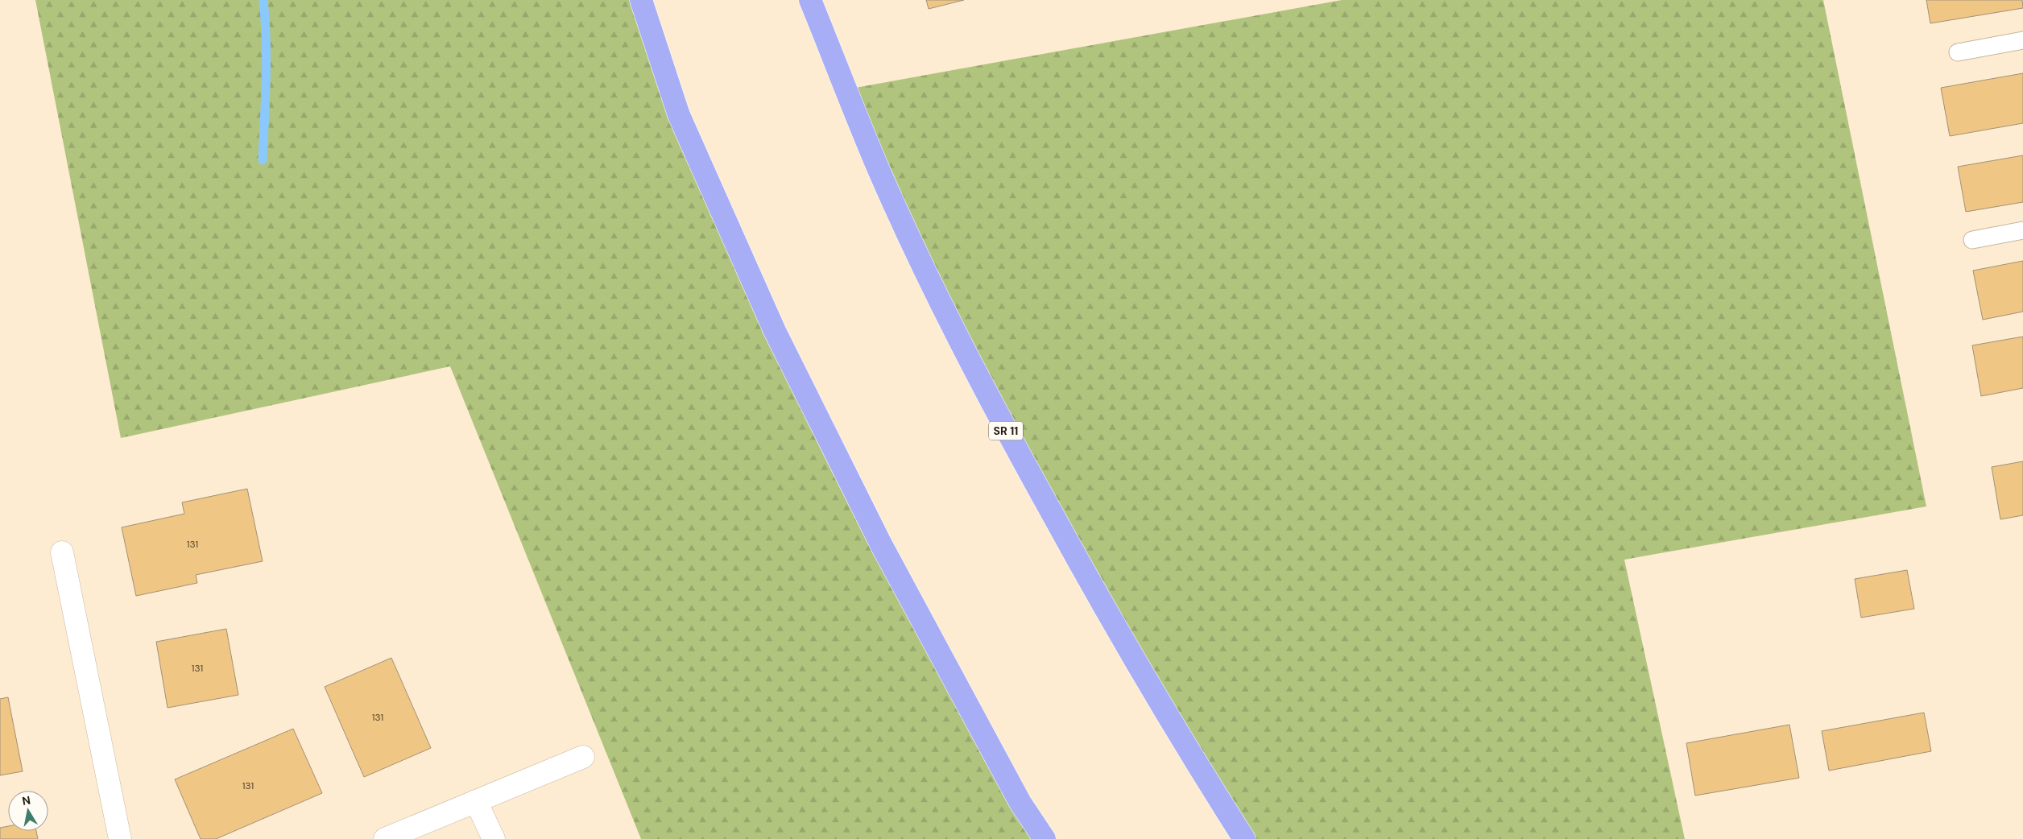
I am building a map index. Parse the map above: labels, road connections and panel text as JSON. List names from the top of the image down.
{
  "streets": {
    "highway": ["SR 11"]
  },
  "house_numbers": [
    "131",
    "131",
    "131",
    "131"
  ],
  "north": "top"
}
